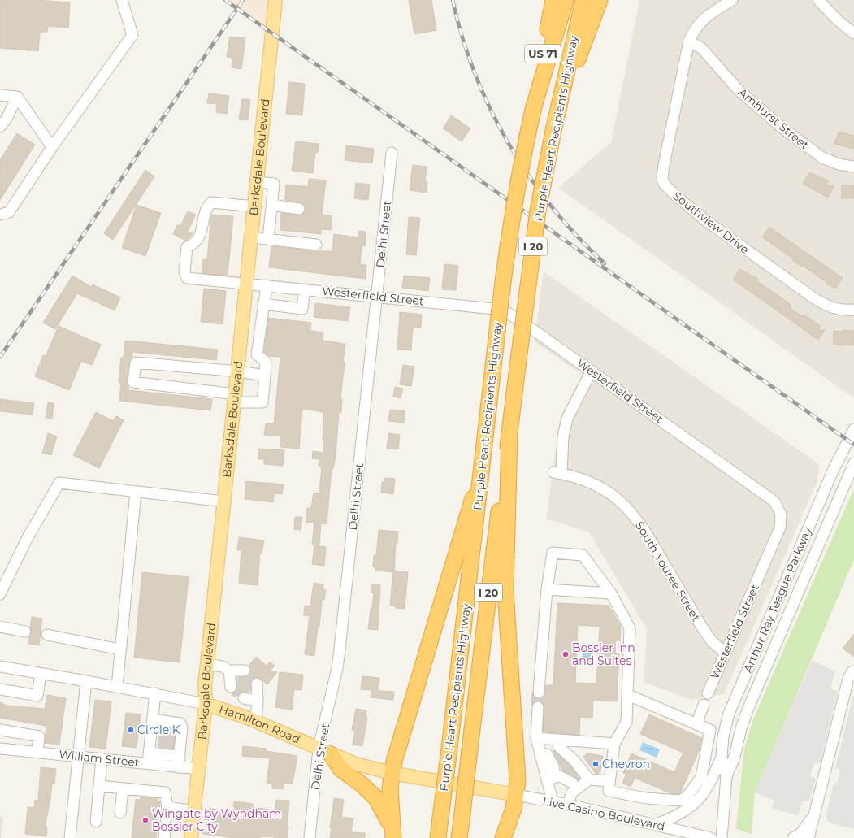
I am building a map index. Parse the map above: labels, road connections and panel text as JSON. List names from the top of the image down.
{
  "streets": {
    "highway": ["US 71", "Purple Heart Recipients Highway", "I 20"],
    "main road": ["Barksdale Boulevard", "Hamilton Road"],
    "street": [
      "Amhurst Street",
      "Southview Drive",
      "Delhi Street",
      "Westerfield Street",
      "South Youree Street",
      "Arthur Ray Teague Parkway",
      "William Street",
      "Live Casino Boulevard"
    ]
  },
  "crossings": [
    ["US 71", "Purple Heart Recipients Highway"],
    ["Amhurst Street", "Southview Drive"],
    ["Barksdale Boulevard", "Westerfield Street"],
    ["Barksdale Boulevard", "Hamilton Road"],
    ["Barksdale Boulevard", "William Street"],
    ["Delhi Street", "Westerfield Street"],
    ["Delhi Street", "Hamilton Road"],
    ["Westerfield Street", "South Youree Street"],
    ["Hamilton Road", "Live Casino Boulevard"]
  ],
  "places": [
    "Bossier Inn and Suites",
    "Circle K",
    "Chevron",
    "Wingate by Wyndham Bossier City"
  ]
}
